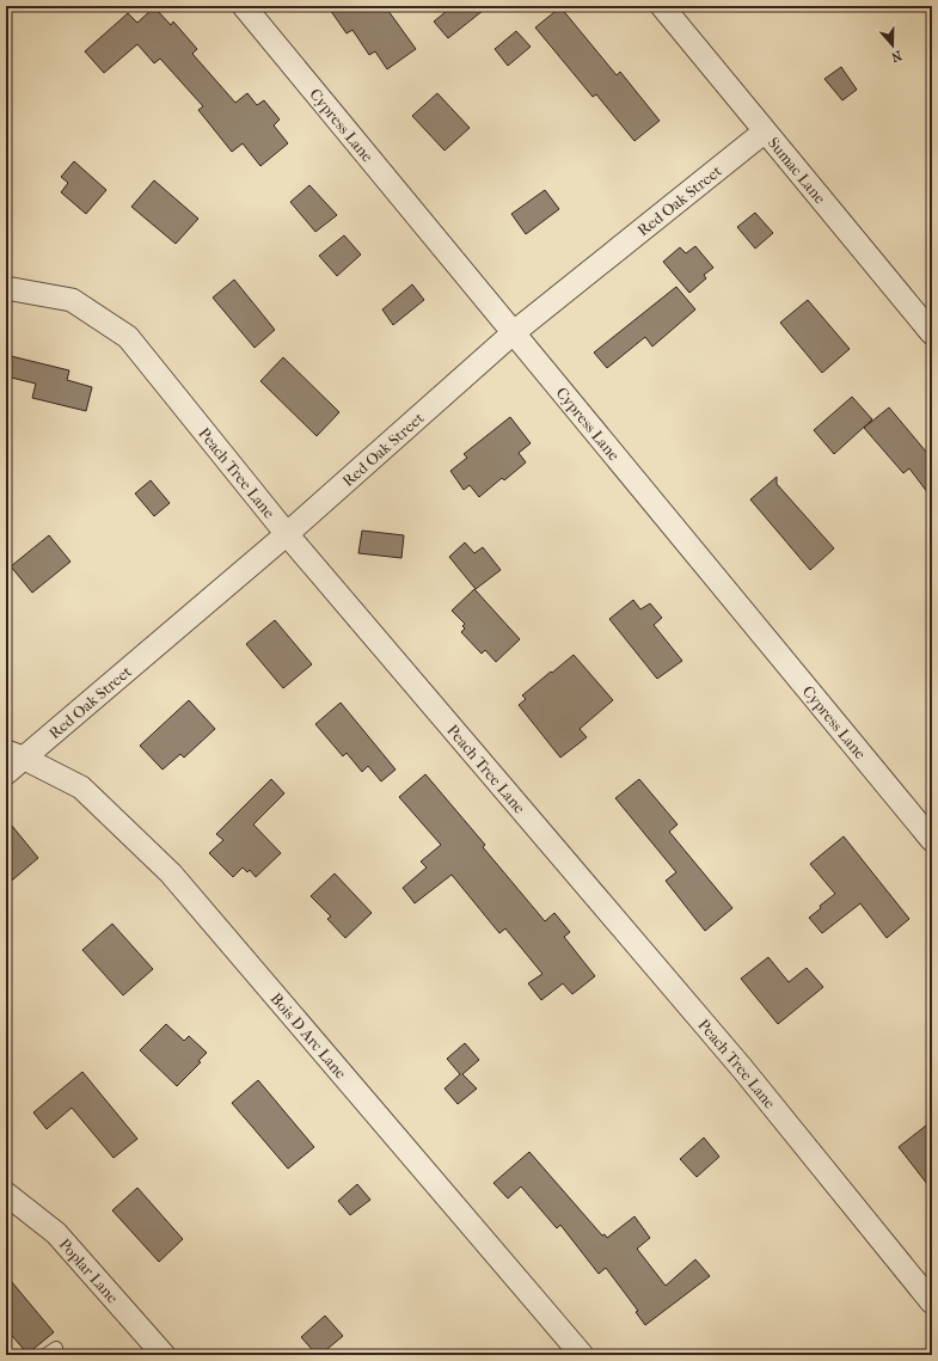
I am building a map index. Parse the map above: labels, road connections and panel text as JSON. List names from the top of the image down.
{
  "streets": {
    "street": [
      "Cypress Lane",
      "Sumac Lane",
      "Red Oak Street",
      "Peach Tree Lane",
      "Bois D Arc Lane",
      "Poplar Lane"
    ]
  },
  "crossings": [
    ["Cypress Lane", "Red Oak Street"],
    ["Sumac Lane", "Red Oak Street"],
    ["Red Oak Street", "Peach Tree Lane"],
    ["Red Oak Street", "Bois D Arc Lane"]
  ],
  "north": "bottom"
}
